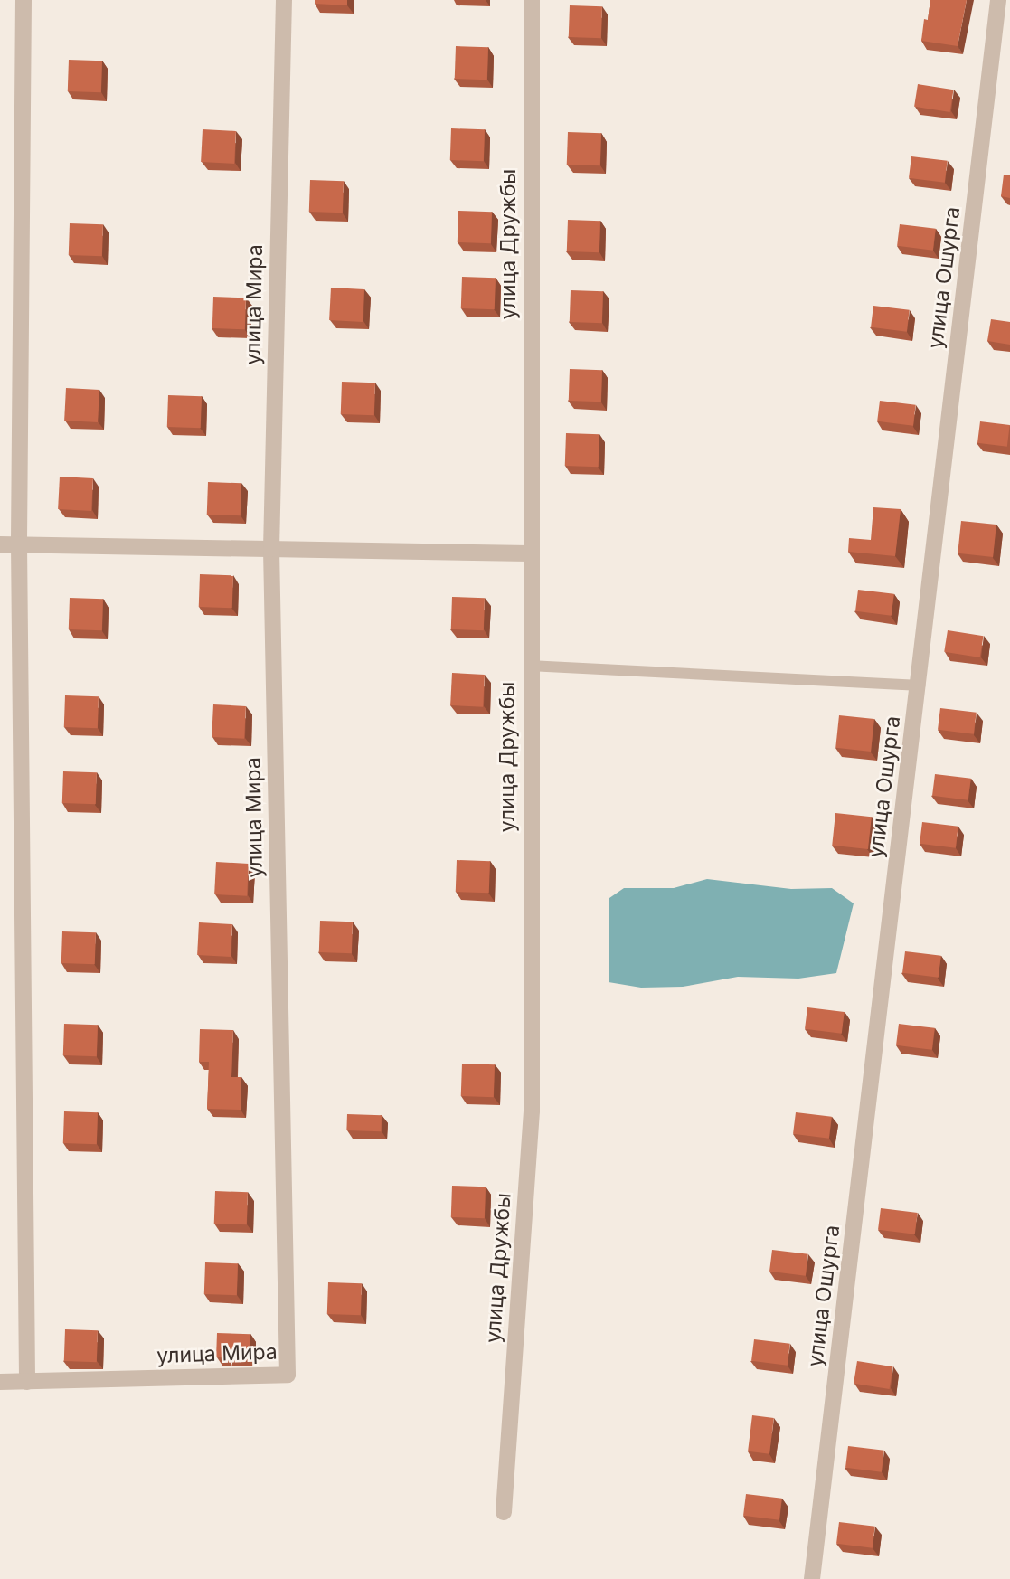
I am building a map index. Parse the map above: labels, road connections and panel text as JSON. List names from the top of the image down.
{
  "streets": {
    "street": ["улица Дружбы", "улица Ошурга", "улица Мира"]
  }
}
